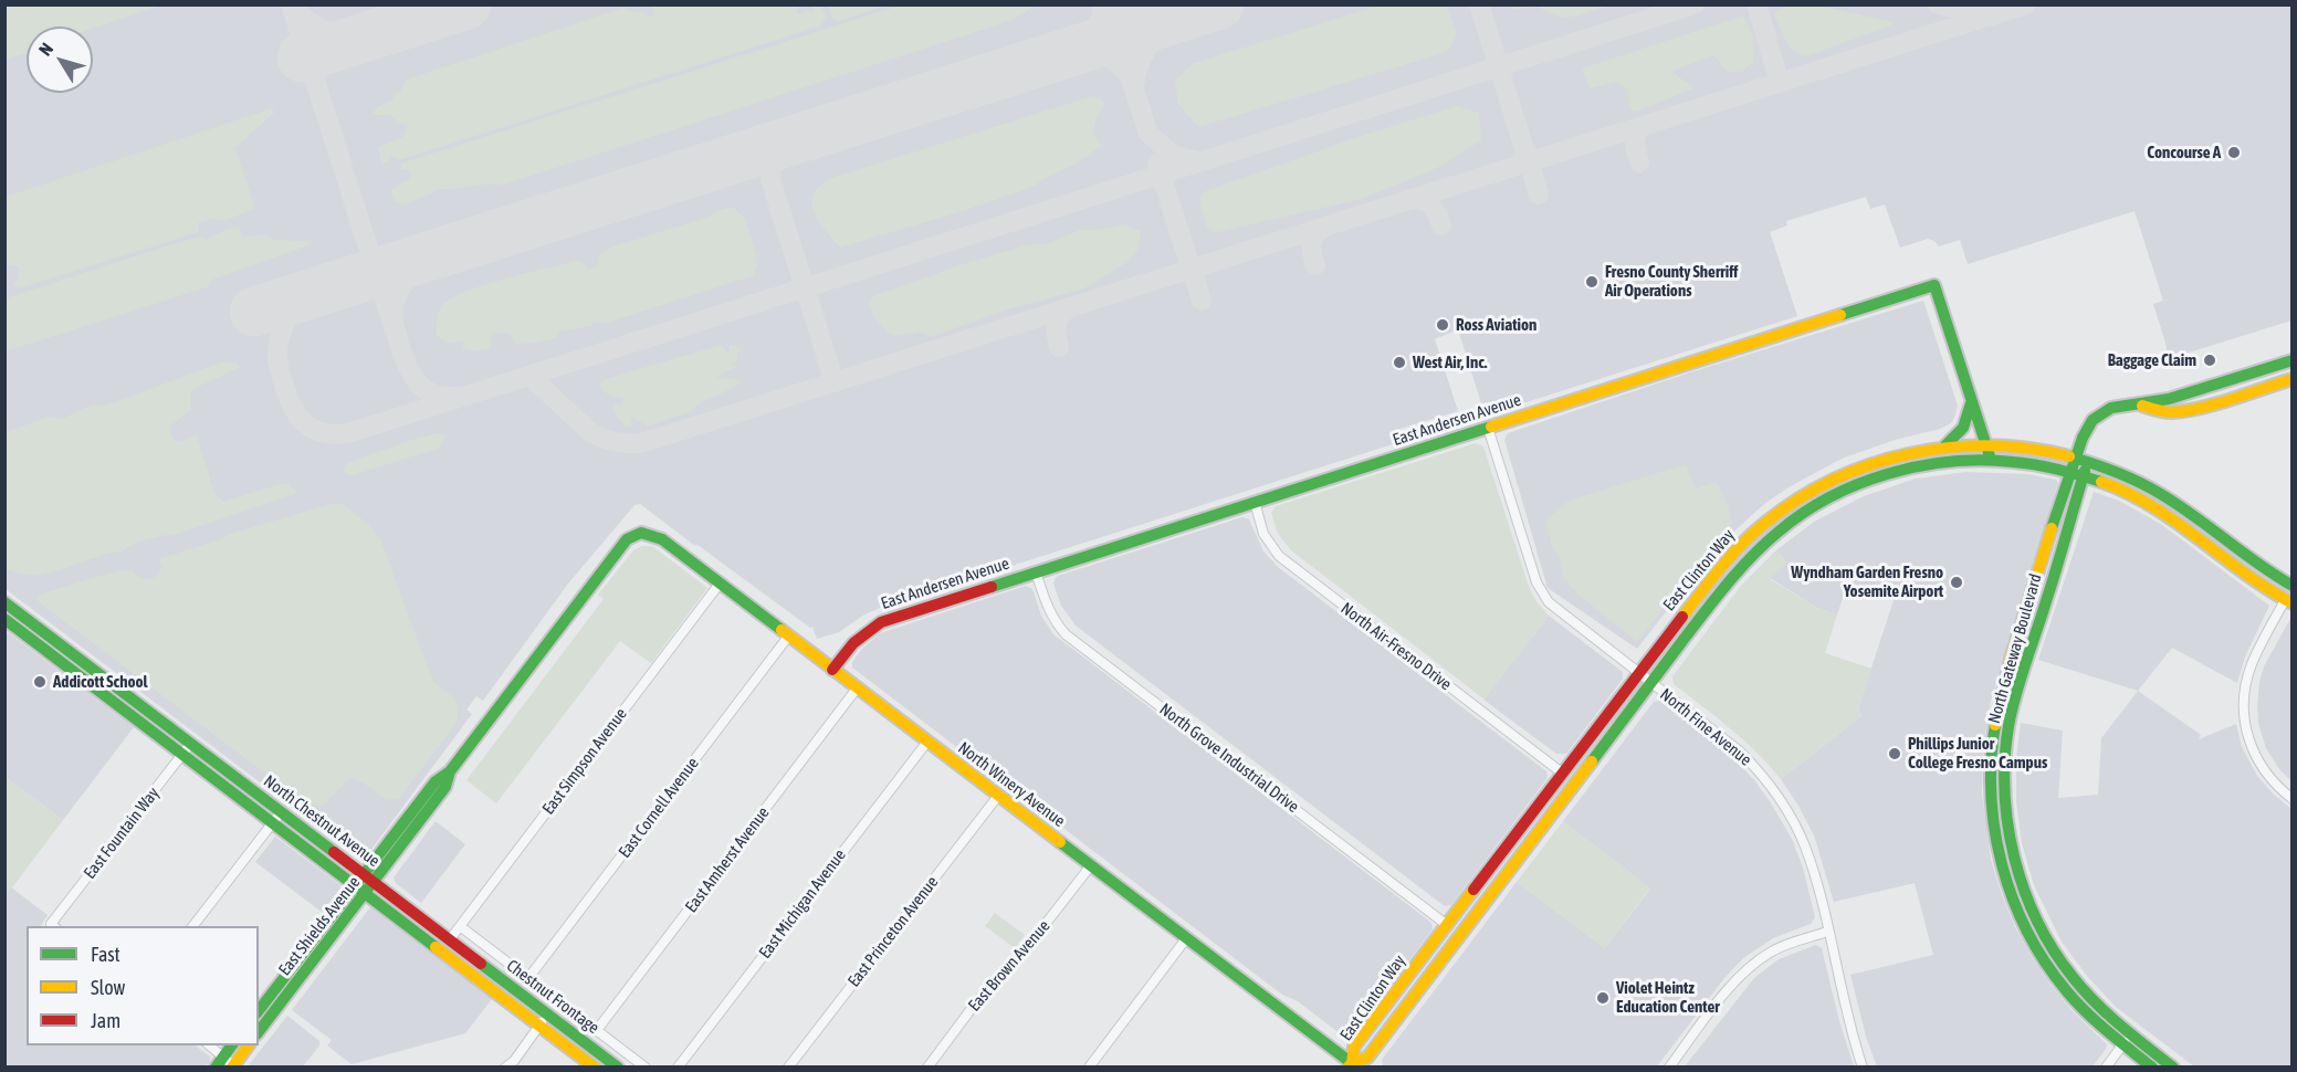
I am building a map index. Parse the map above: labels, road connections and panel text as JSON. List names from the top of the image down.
{
  "streets": {
    "main road": [
      "East Andersen Avenue",
      "East Clinton Way",
      "North Gateway Boulevard",
      "North Winery Avenue",
      "North Chestnut Avenue",
      "East Shields Avenue"
    ],
    "street": [
      "North Air-Fresno Drive",
      "North Fine Avenue",
      "North Grove Industrial Drive",
      "East Simpson Avenue",
      "East Cornell Avenue",
      "East Fountain Way",
      "East Amherst Avenue",
      "East Michigan Avenue",
      "East Princeton Avenue",
      "East Brown Avenue",
      "Chestnut Frontage"
    ]
  },
  "crossings": [
    ["East Andersen Avenue", "East Clinton Way"],
    ["East Andersen Avenue", "North Air-Fresno Drive"],
    ["East Andersen Avenue", "North Fine Avenue"],
    ["East Andersen Avenue", "North Grove Industrial Drive"],
    ["East Andersen Avenue", "North Winery Avenue"],
    ["East Clinton Way", "North Air-Fresno Drive"],
    ["East Clinton Way", "North Gateway Boulevard"],
    ["East Clinton Way", "North Fine Avenue"],
    ["East Clinton Way", "North Grove Industrial Drive"],
    ["East Clinton Way", "North Winery Avenue"],
    ["East Simpson Avenue", "North Winery Avenue"],
    ["East Simpson Avenue", "North Chestnut Avenue"],
    ["East Simpson Avenue", "Chestnut Frontage"],
    ["North Winery Avenue", "East Cornell Avenue"],
    ["North Winery Avenue", "East Amherst Avenue"],
    ["North Winery Avenue", "East Michigan Avenue"],
    ["North Winery Avenue", "East Shields Avenue"],
    ["North Winery Avenue", "East Princeton Avenue"],
    ["North Winery Avenue", "East Brown Avenue"],
    ["East Cornell Avenue", "Chestnut Frontage"],
    ["North Chestnut Avenue", "East Fountain Way"],
    ["North Chestnut Avenue", "East Shields Avenue"],
    ["East Amherst Avenue", "Chestnut Frontage"]
  ],
  "places": [
    "Concourse A",
    "Fresno County Sherriff Air Operations",
    "Ross Aviation",
    "Baggage Claim",
    "West Air, Inc.",
    "Wyndham Garden Fresno Yosemite Airport",
    "Addicott School",
    "Phillips Junior College Fresno Campus",
    "Violet Heintz Education Center"
  ],
  "legend": ["Fast", "Slow", "Jam"],
  "north": "top left"
}
